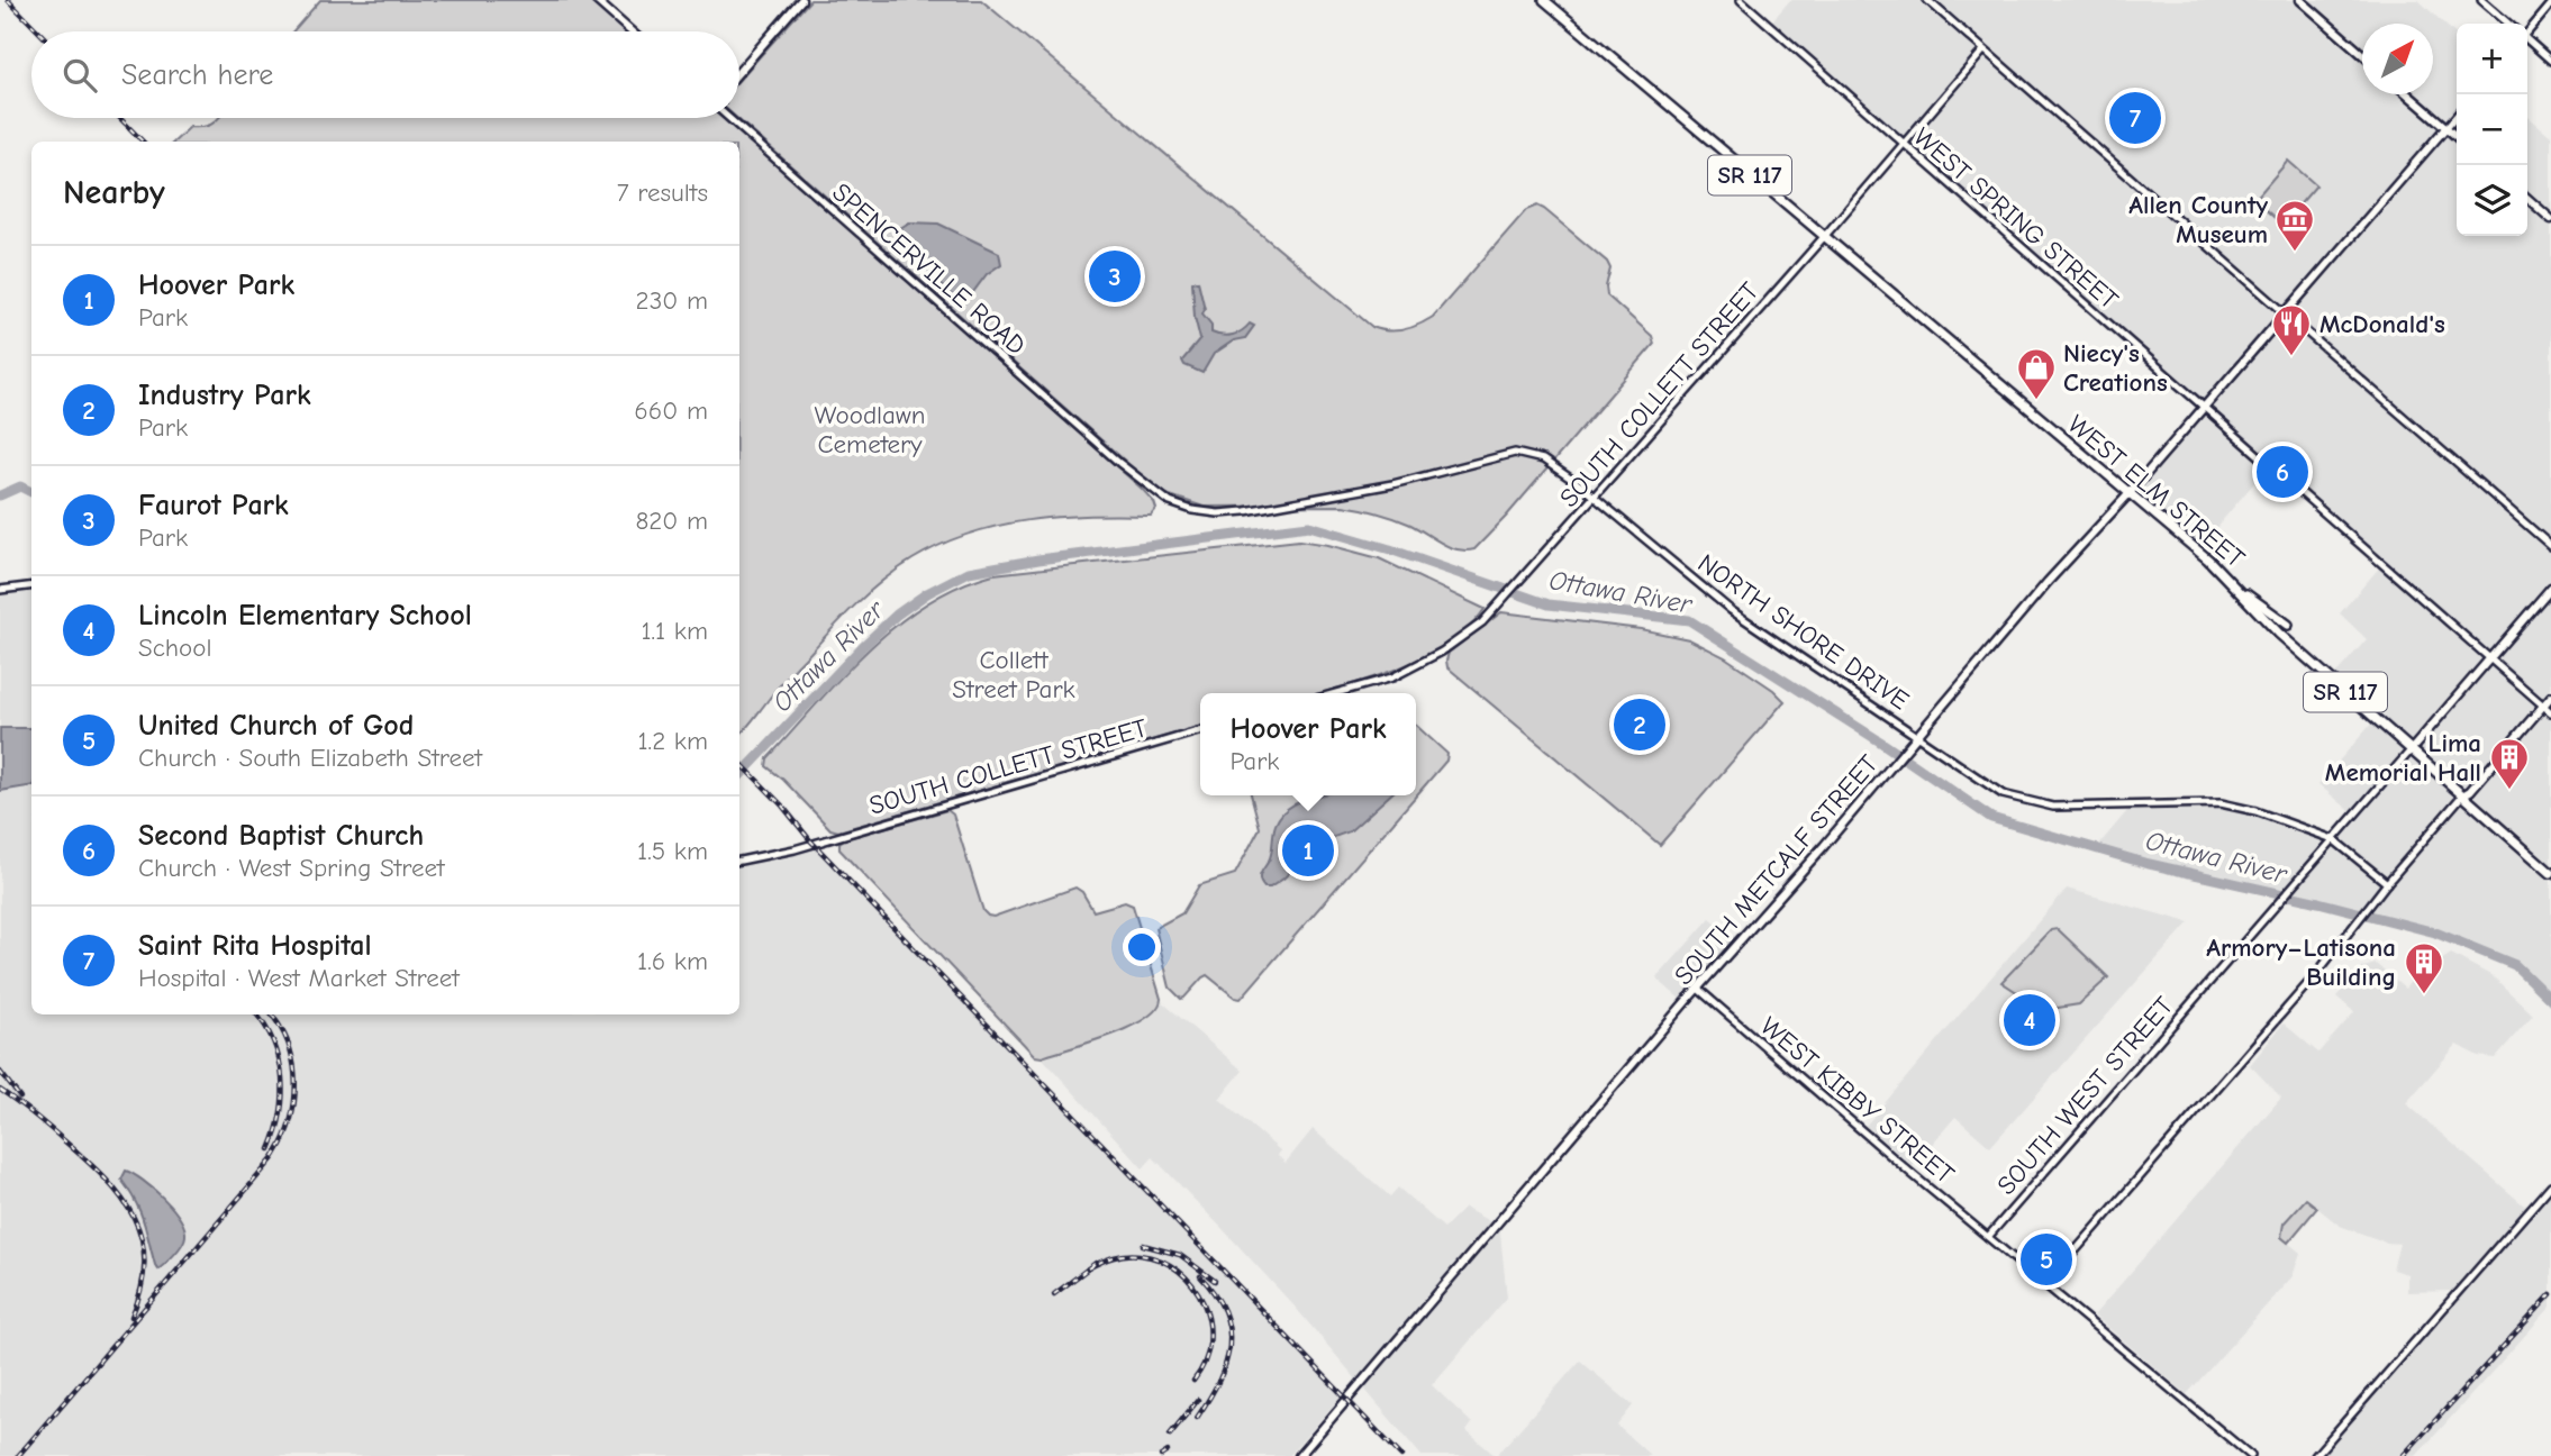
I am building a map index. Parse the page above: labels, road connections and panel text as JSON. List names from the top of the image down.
{
  "streets": {
    "main road": [
      "SR 117",
      "WEST ELM STREET",
      "SOUTH METCALF STREET",
      "SOUTH WEST STREET"
    ],
    "street": [
      "WEST SPRING STREET",
      "SPENCERVILLE ROAD",
      "SOUTH COLLETT STREET",
      "NORTH SHORE DRIVE",
      "WEST KIBBY STREET"
    ]
  },
  "crossings": [
    ["WEST SPRING STREET", "SOUTH COLLETT STREET"],
    ["WEST SPRING STREET", "SOUTH METCALF STREET"],
    ["WEST SPRING STREET", "SOUTH WEST STREET"],
    ["SPENCERVILLE ROAD", "NORTH SHORE DRIVE"],
    ["SOUTH COLLETT STREET", "WEST ELM STREET"],
    ["SOUTH COLLETT STREET", "NORTH SHORE DRIVE"],
    ["WEST ELM STREET", "SOUTH METCALF STREET"],
    ["WEST ELM STREET", "SOUTH WEST STREET"],
    ["NORTH SHORE DRIVE", "SOUTH METCALF STREET"],
    ["NORTH SHORE DRIVE", "SOUTH WEST STREET"],
    ["SOUTH METCALF STREET", "WEST KIBBY STREET"],
    ["SOUTH WEST STREET", "WEST KIBBY STREET"]
  ],
  "water": ["Ottawa River"],
  "parks": ["Woodlawn Cemetery", "Collett Street Park"],
  "places": {
    "museum": ["Allen County Museum"],
    "restaurant": ["McDonald's"],
    "shop": ["Niecy's Creations"],
    "building": ["Lima Memorial Hall", "Armory–Latisona Building"]
  },
  "north": "top right",
  "page": {
    "map_buttons": ["+", "−"],
    "search": "Search here",
    "pins": [
      "7",
      "3",
      "6",
      "2",
      "1",
      "4",
      "5"
    ],
    "heading": ["Nearby", "7 results"],
    "list": [
      {
        "mark": "1",
        "name": "Hoover Park",
        "note": "Park",
        "value": "230 m"
      },
      {
        "mark": "2",
        "name": "Industry Park",
        "note": "Park",
        "value": "660 m"
      },
      {
        "mark": "3",
        "name": "Faurot Park",
        "note": "Park",
        "value": "820 m"
      },
      {
        "mark": "4",
        "name": "Lincoln Elementary School",
        "note": "School",
        "value": "1.1 km"
      },
      {
        "mark": "5",
        "name": "United Church of God",
        "note": "Church · South Elizabeth Street",
        "value": "1.2 km"
      },
      {
        "mark": "6",
        "name": "Second Baptist Church",
        "note": "Church · West Spring Street",
        "value": "1.5 km"
      },
      {
        "mark": "7",
        "name": "Saint Rita Hospital",
        "note": "Hospital · West Market Street",
        "value": "1.6 km"
      }
    ],
    "popup": ["Hoover Park", "Park"]
  }
}
